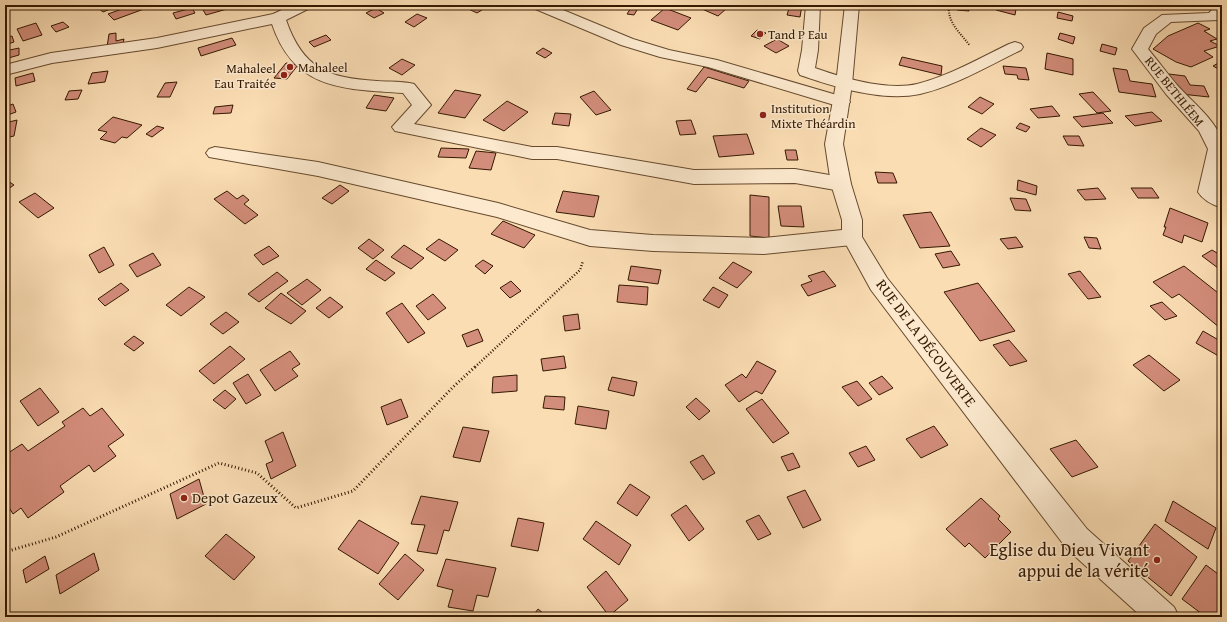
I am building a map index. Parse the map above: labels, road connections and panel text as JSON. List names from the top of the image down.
{
  "streets": {
    "street": ["RUE BETHLÉEM", "RUE DE LA DÉCOUVERTE"]
  },
  "places": [
    "Tand P Eau",
    "Mahaleel",
    "Mahaleel Eau Traitée",
    "Institution Mixte Théardin",
    "Depot Gazeux",
    "Eglise du Dieu Vivant appui de la vérité"
  ]
}
